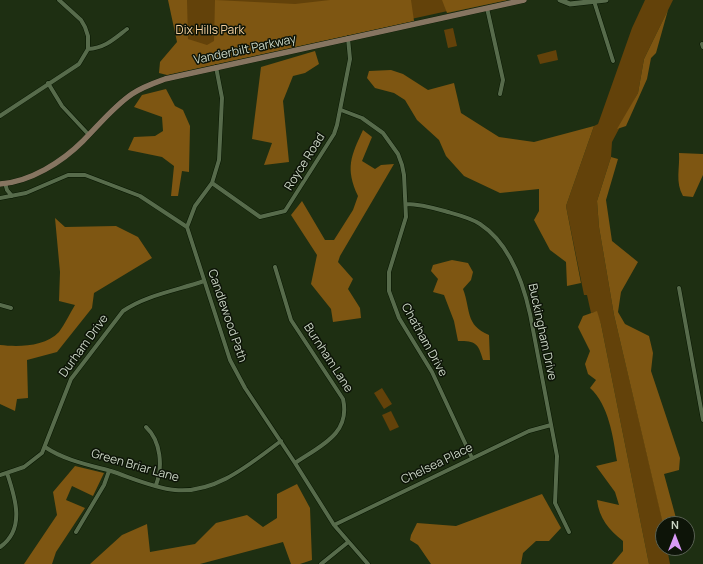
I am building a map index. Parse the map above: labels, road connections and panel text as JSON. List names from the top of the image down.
{
  "streets": {
    "main road": ["Vanderbilt Parkway"],
    "street": [
      "Royce Road",
      "Candlewood Path",
      "Buckingham Drive",
      "Chatham Drive",
      "Durham Drive",
      "Burnham Lane",
      "Chelsea Place",
      "Green Briar Lane"
    ]
  },
  "crossings": [
    ["Vanderbilt Parkway", "Royce Road"],
    ["Royce Road", "Chatham Drive"],
    ["Candlewood Path", "Durham Drive"],
    ["Candlewood Path", "Burnham Lane"],
    ["Candlewood Path", "Chelsea Place"],
    ["Candlewood Path", "Green Briar Lane"],
    ["Buckingham Drive", "Chatham Drive"],
    ["Buckingham Drive", "Chelsea Place"],
    ["Chatham Drive", "Chelsea Place"],
    ["Durham Drive", "Green Briar Lane"]
  ],
  "parks": ["Dix Hills Park"],
  "north": "top"
}
